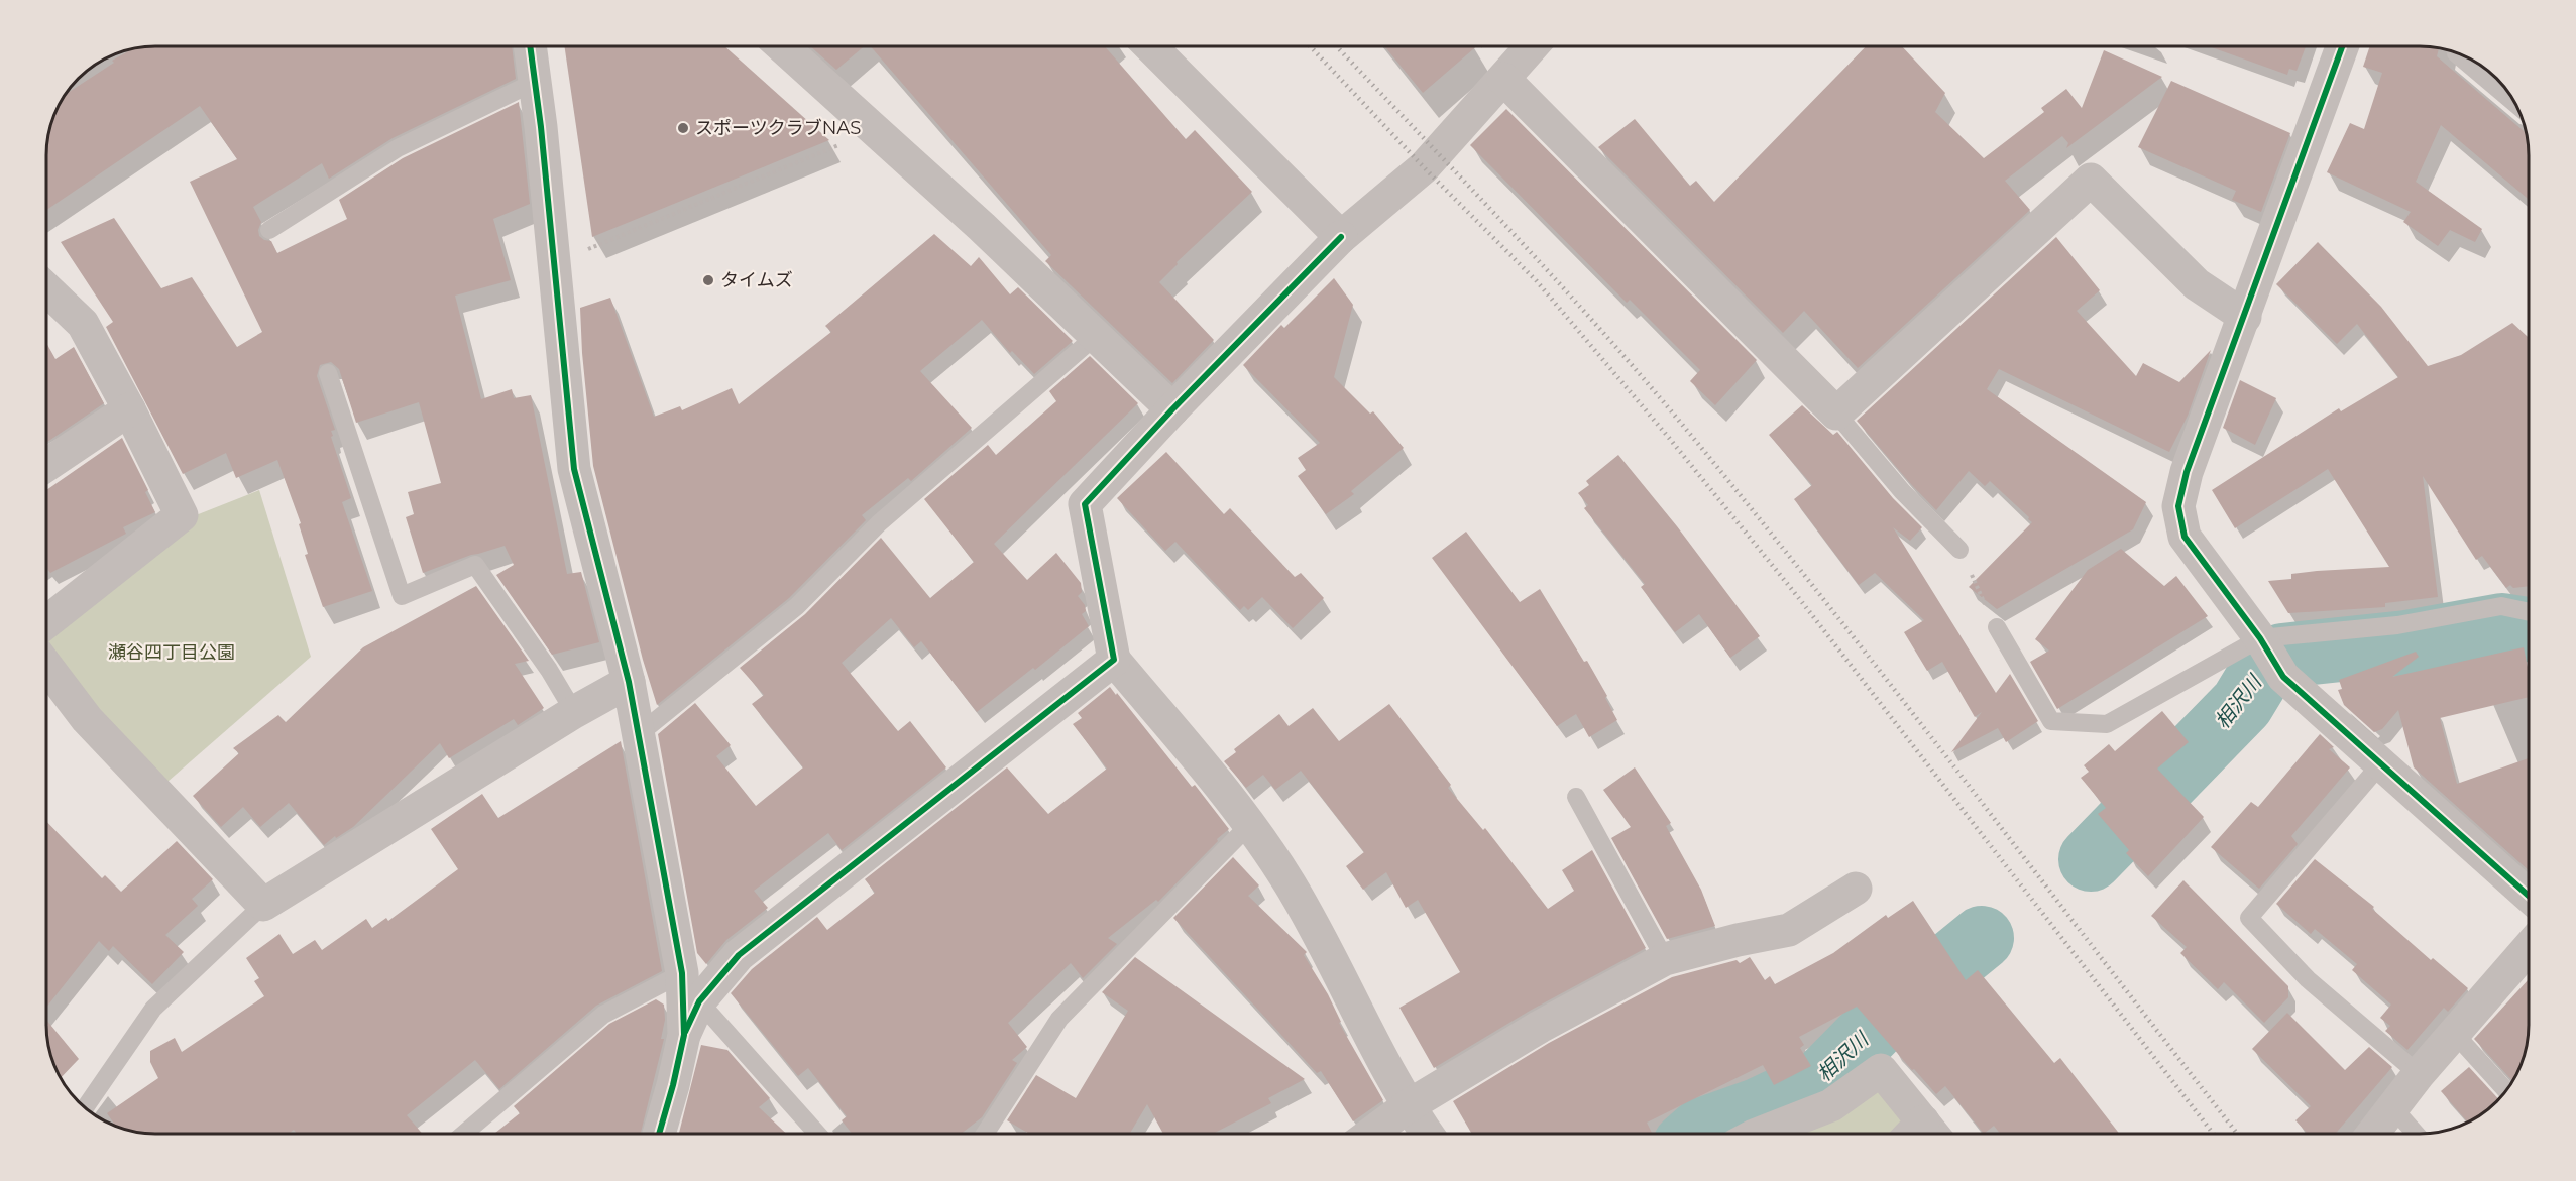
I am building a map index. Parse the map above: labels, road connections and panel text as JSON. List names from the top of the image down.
{
  "water": ["相沢川"],
  "parks": ["瀬谷四丁目公園"],
  "places": ["スポーツクラブNAS", "タイムズ"]
}
